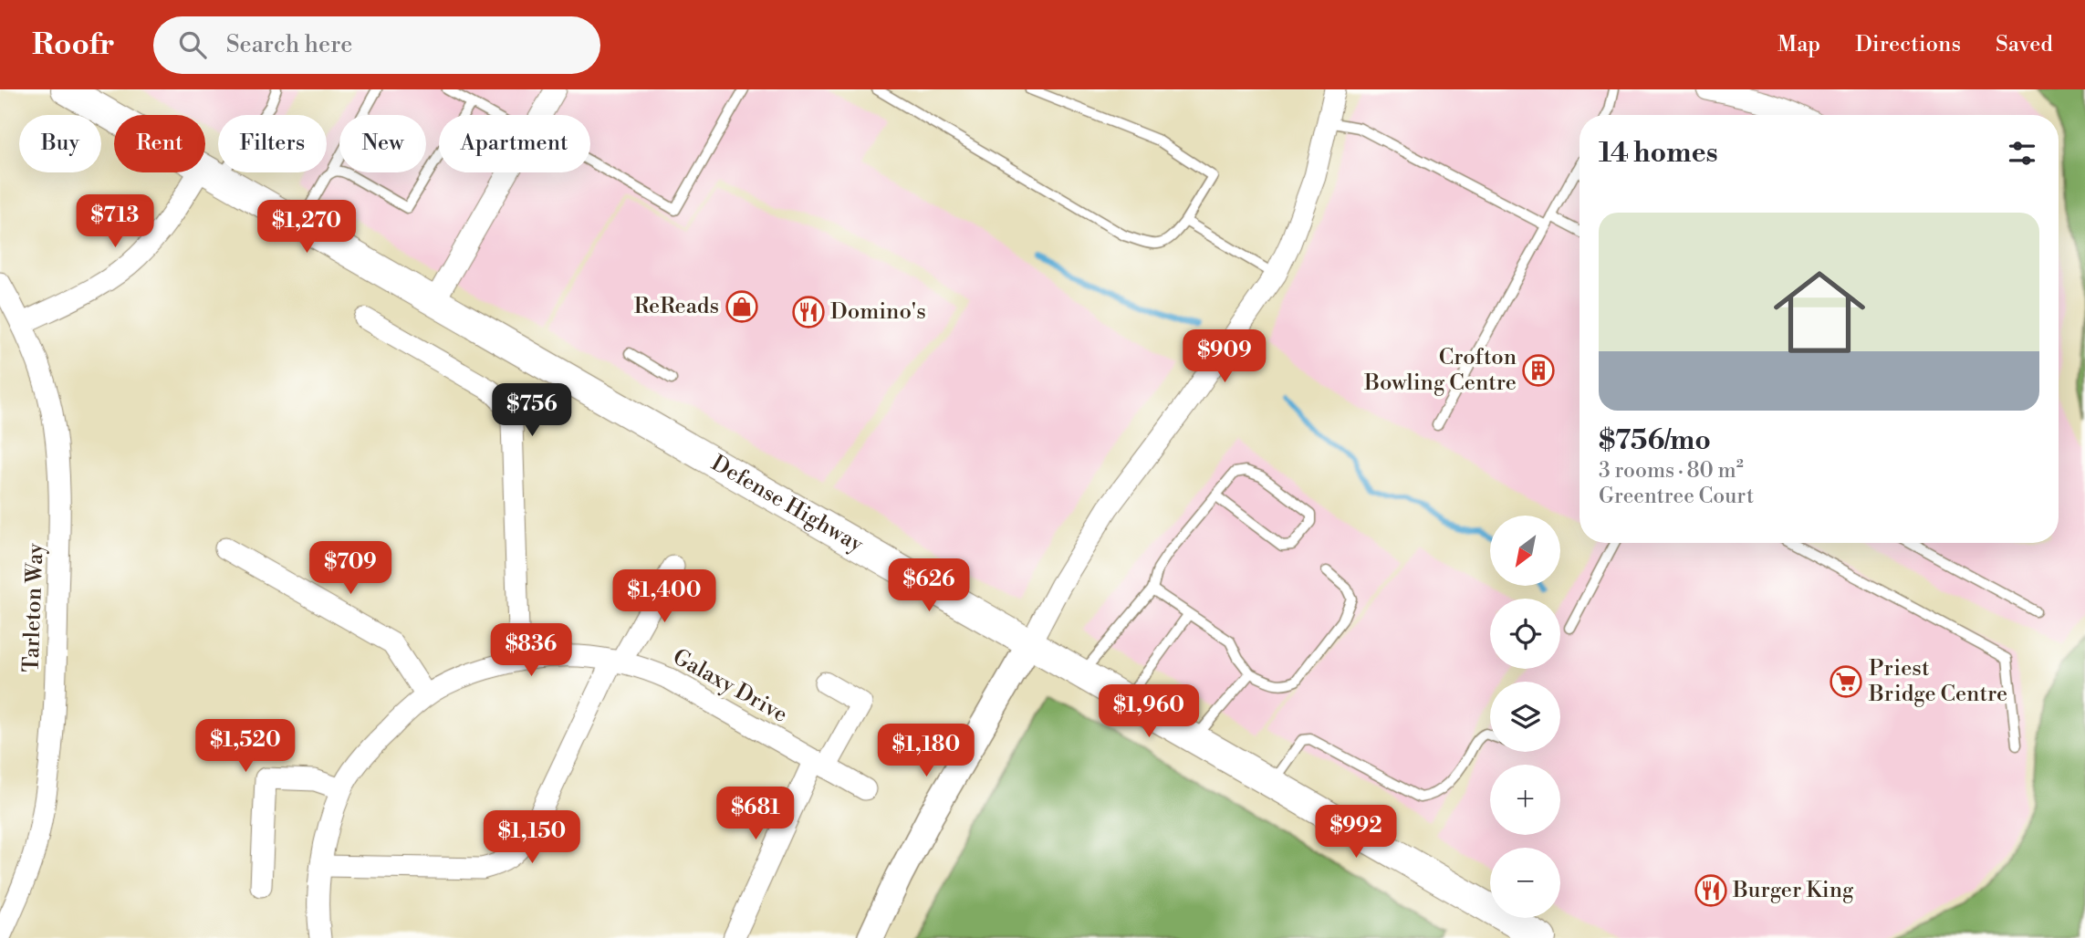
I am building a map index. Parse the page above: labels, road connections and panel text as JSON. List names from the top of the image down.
{
  "streets": {
    "main road": ["Defense Highway"],
    "street": ["Tarleton Way", "Galaxy Drive"]
  },
  "places": {
    "shop": ["ReReads"],
    "restaurant": ["Domino's", "Burger King"],
    "building": ["Crofton Bowling Centre"],
    "supermarket": ["Priest Bridge Centre"]
  },
  "north": "bottom left",
  "page": {
    "header": "Roofr",
    "search": "Search here",
    "nav": ["Map", "Directions", "Saved"],
    "chip": [
      "Buy",
      "Rent",
      "Filters",
      "New",
      "Apartment"
    ],
    "heading": "14 homes",
    "list": [
      {
        "name": "$756/mo",
        "note": "3 rooms · 80 m² · Greentree Court"
      }
    ],
    "price": [
      "$713",
      "$1,270",
      "$909",
      "$756",
      "$709",
      "$626",
      "$1,400",
      "$836",
      "$1,960",
      "$1,520",
      "$1,180",
      "$681",
      "$992",
      "$1,150"
    ],
    "map_buttons": ["+", "−"]
  }
}
